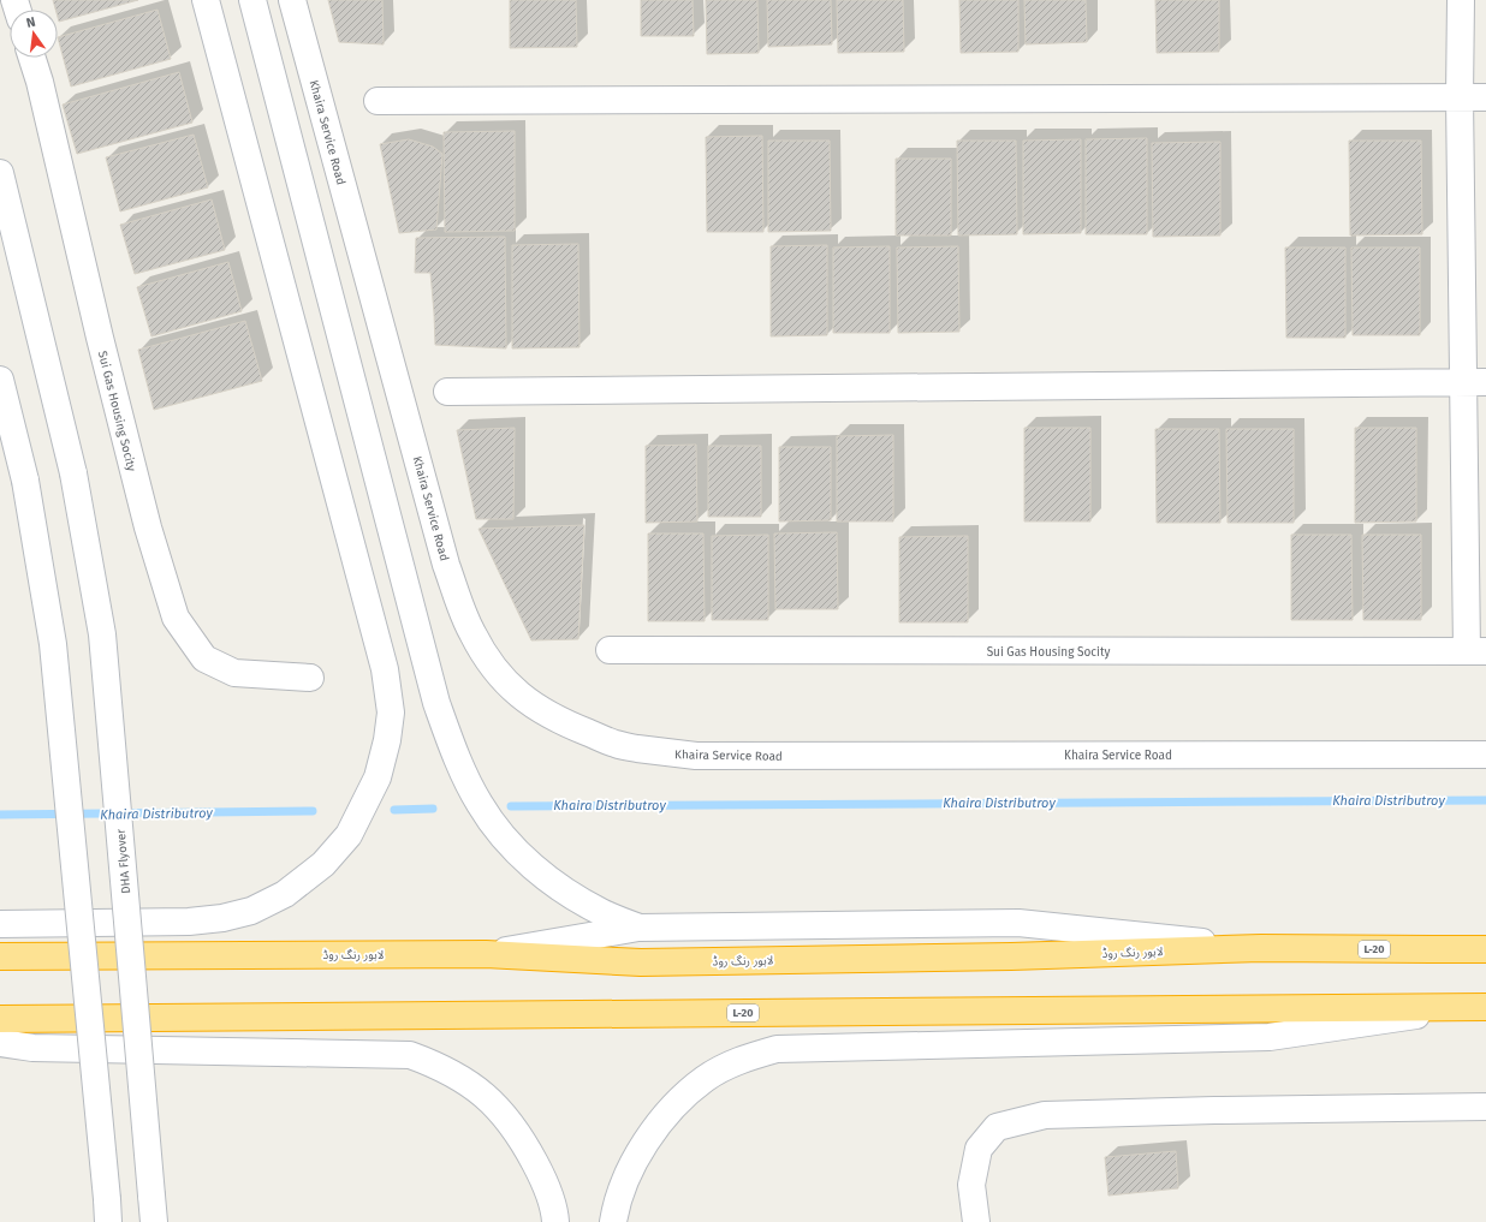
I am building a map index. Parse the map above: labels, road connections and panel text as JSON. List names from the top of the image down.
{
  "streets": {
    "highway": ["L-20", "لاہور رنگ روڈ"],
    "street": ["Khaira Service Road", "Sui Gas Housing Socity", "DHA Flyover"]
  },
  "water": ["Khaira Distributroy"],
  "north": "top"
}
